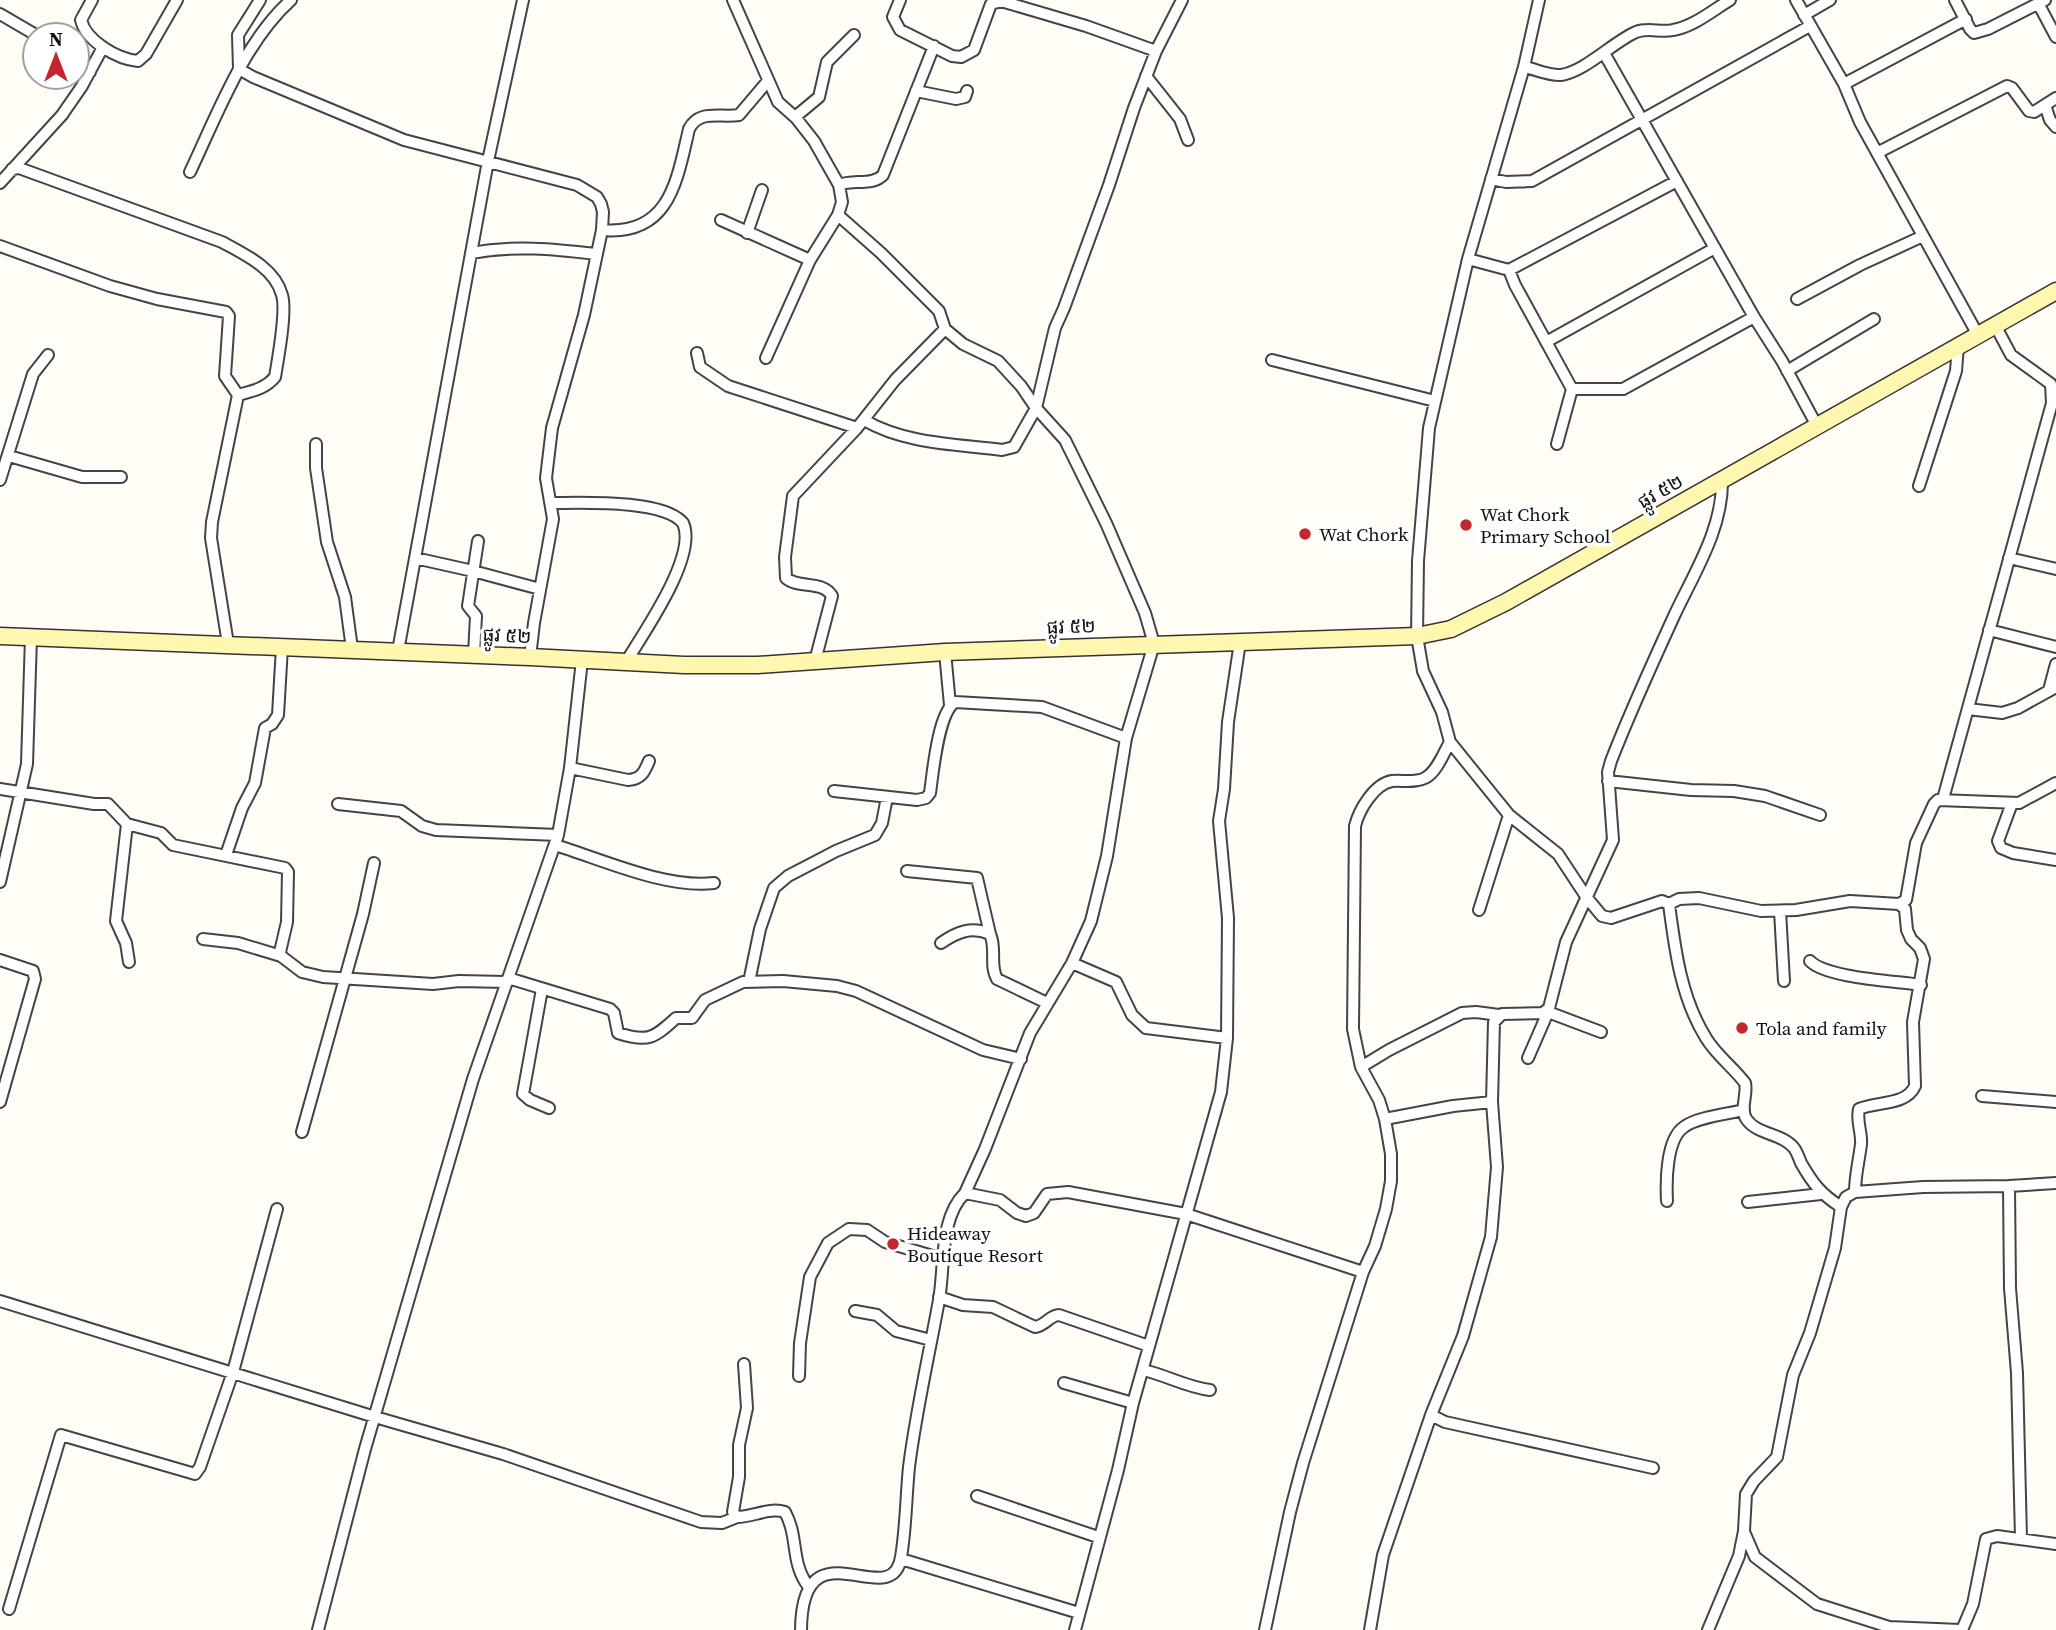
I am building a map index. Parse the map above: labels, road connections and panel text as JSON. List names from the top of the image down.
{
  "streets": {
    "street": ["ផ្លូវ ៥២"]
  },
  "places": [
    "Wat Chork Primary School",
    "Wat Chork",
    "Tola and family",
    "Hideaway Boutique Resort"
  ],
  "north": "top"
}
